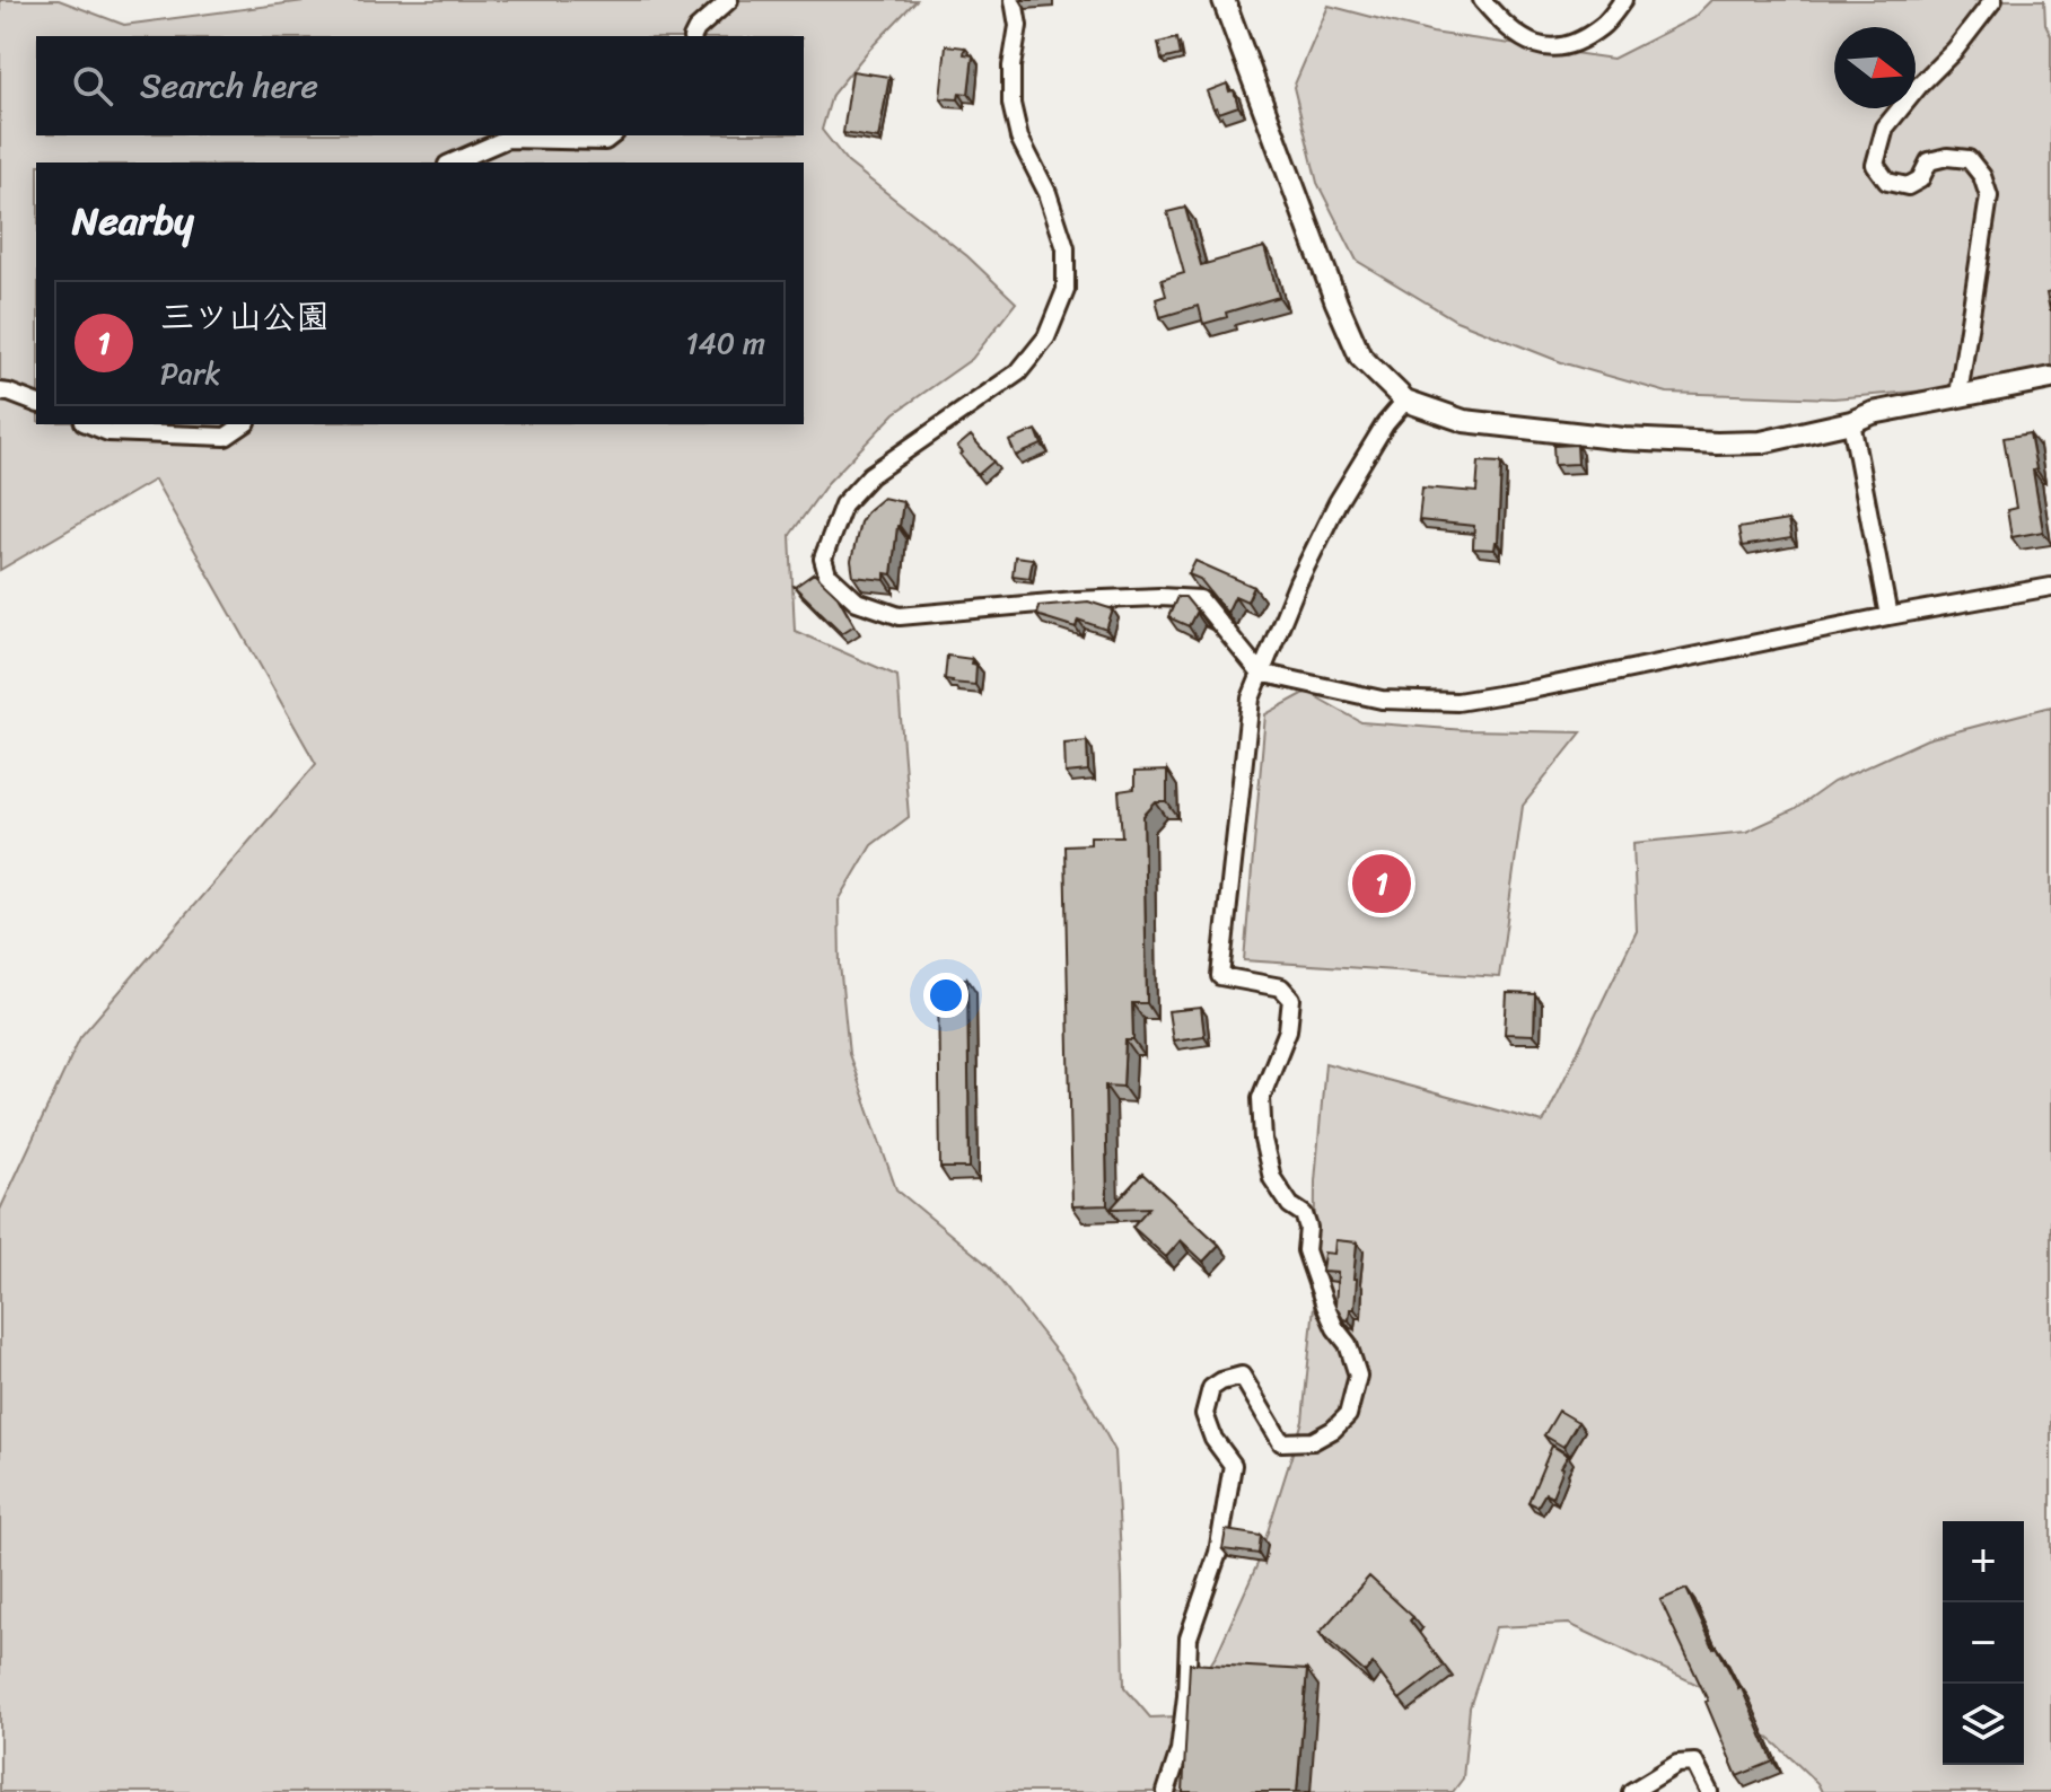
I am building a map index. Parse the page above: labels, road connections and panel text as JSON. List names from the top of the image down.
{
  "north": "right",
  "page": {
    "search": "Search here",
    "heading": "Nearby",
    "list": [
      {
        "mark": "1",
        "name": "三ツ山公園",
        "note": "Park",
        "value": "140 m"
      }
    ],
    "pins": "1",
    "map_buttons": ["+", "−"]
  }
}
